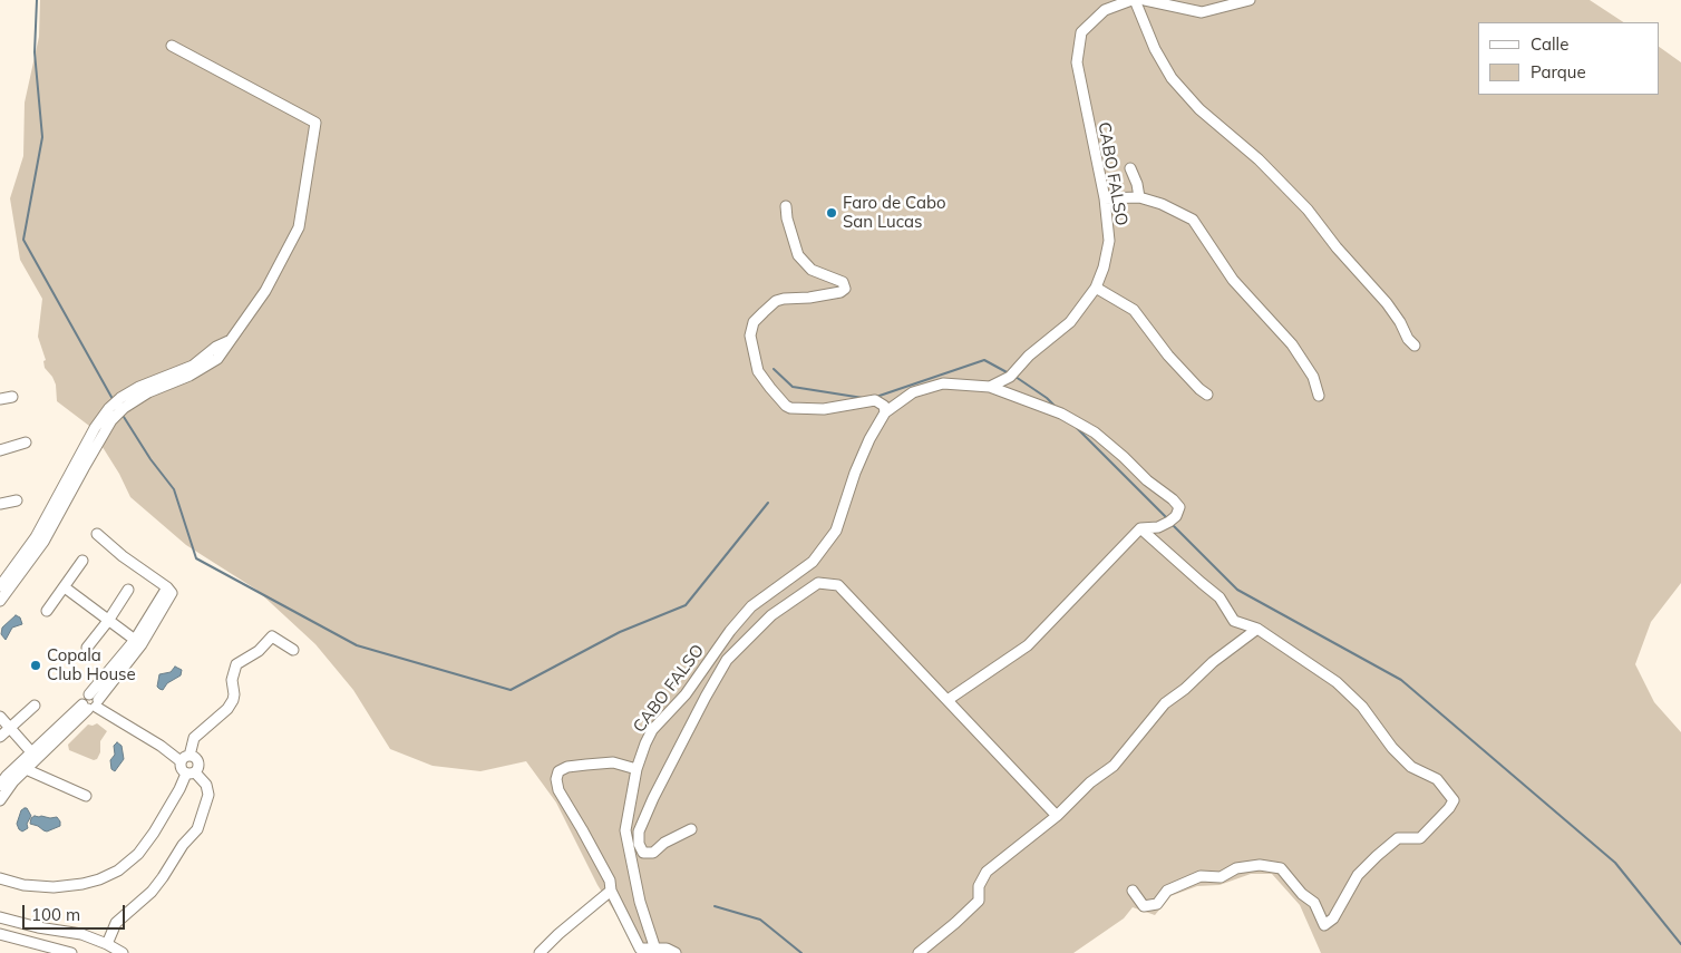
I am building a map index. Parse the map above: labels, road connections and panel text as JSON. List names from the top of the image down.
{
  "streets": {
    "street": ["CABO FALSO"]
  },
  "places": ["Faro de Cabo San Lucas", "Copala Club House"],
  "legend": ["Calle", "Parque"],
  "scale_bar": "100 m"
}
